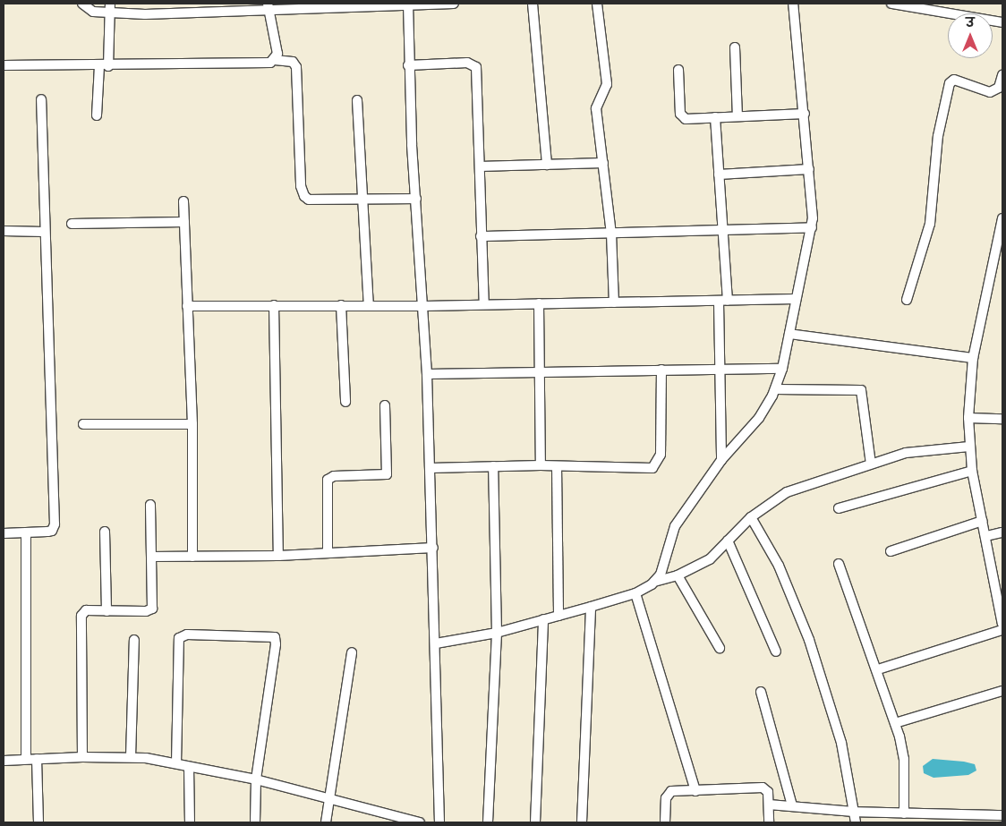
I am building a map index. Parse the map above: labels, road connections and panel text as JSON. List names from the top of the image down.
{
  "north": "top"
}
